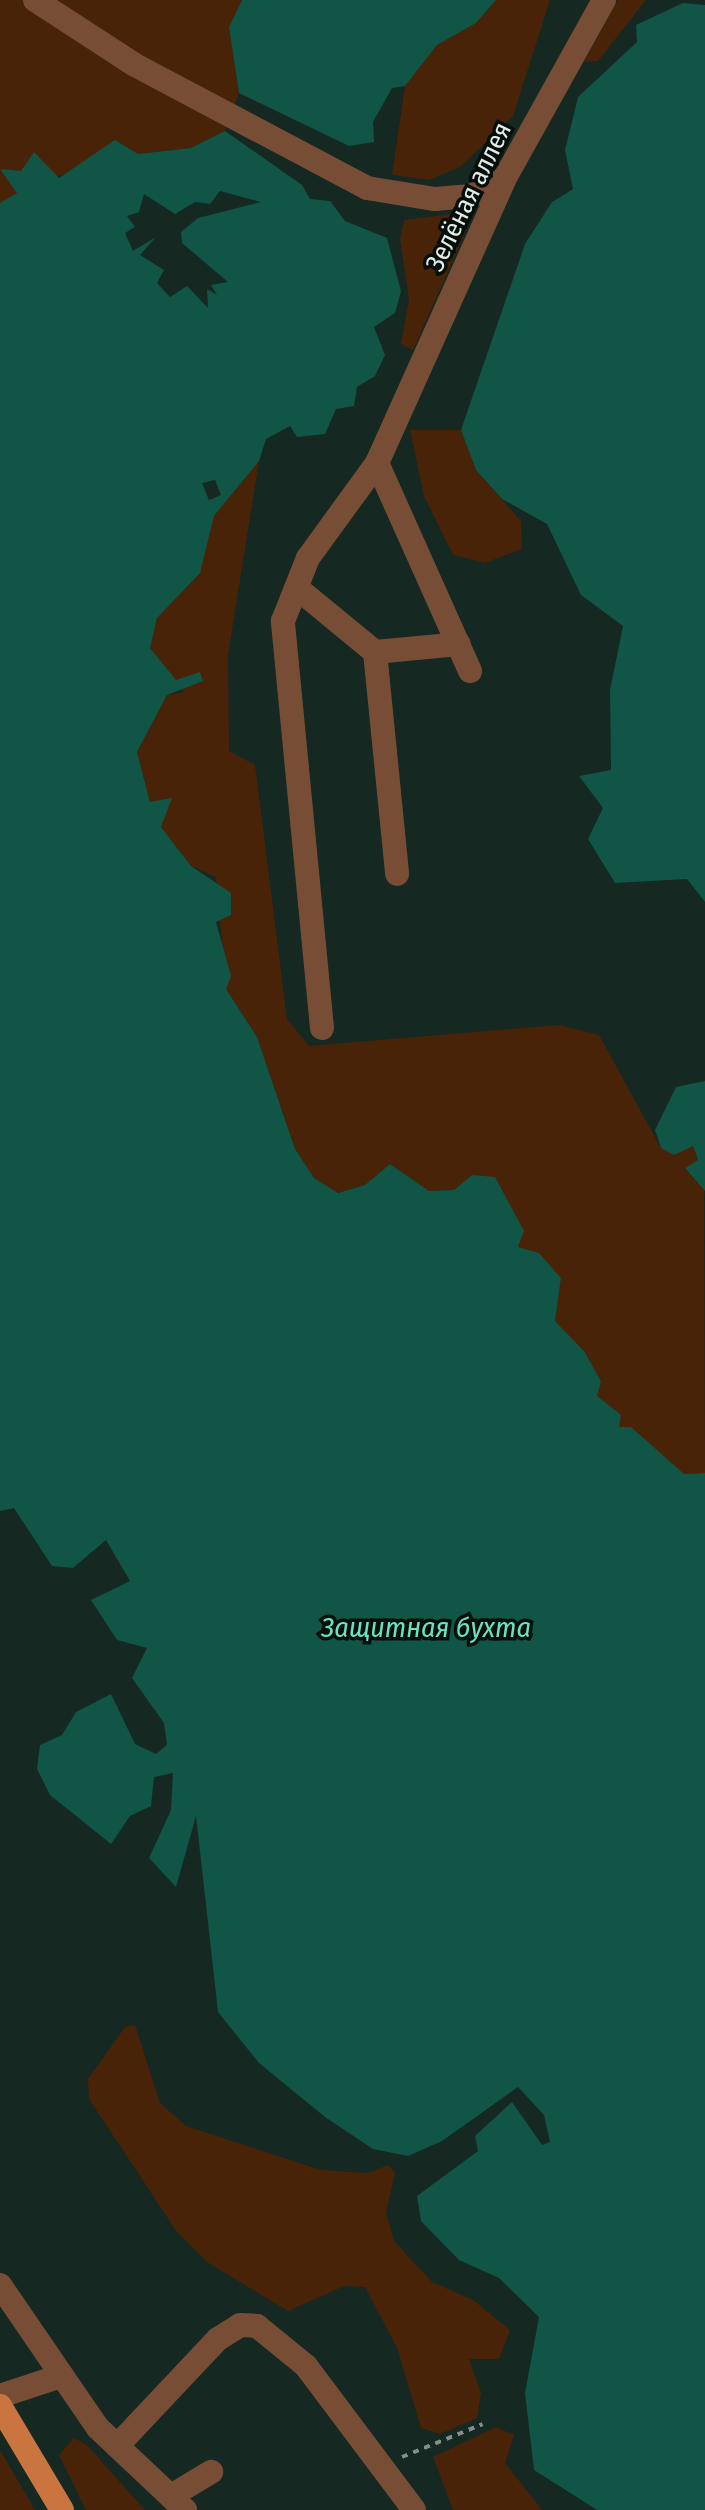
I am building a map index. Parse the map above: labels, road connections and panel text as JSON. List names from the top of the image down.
{
  "streets": {
    "street": ["Зелёная аллея"]
  },
  "water": ["Защитная бухта"]
}
